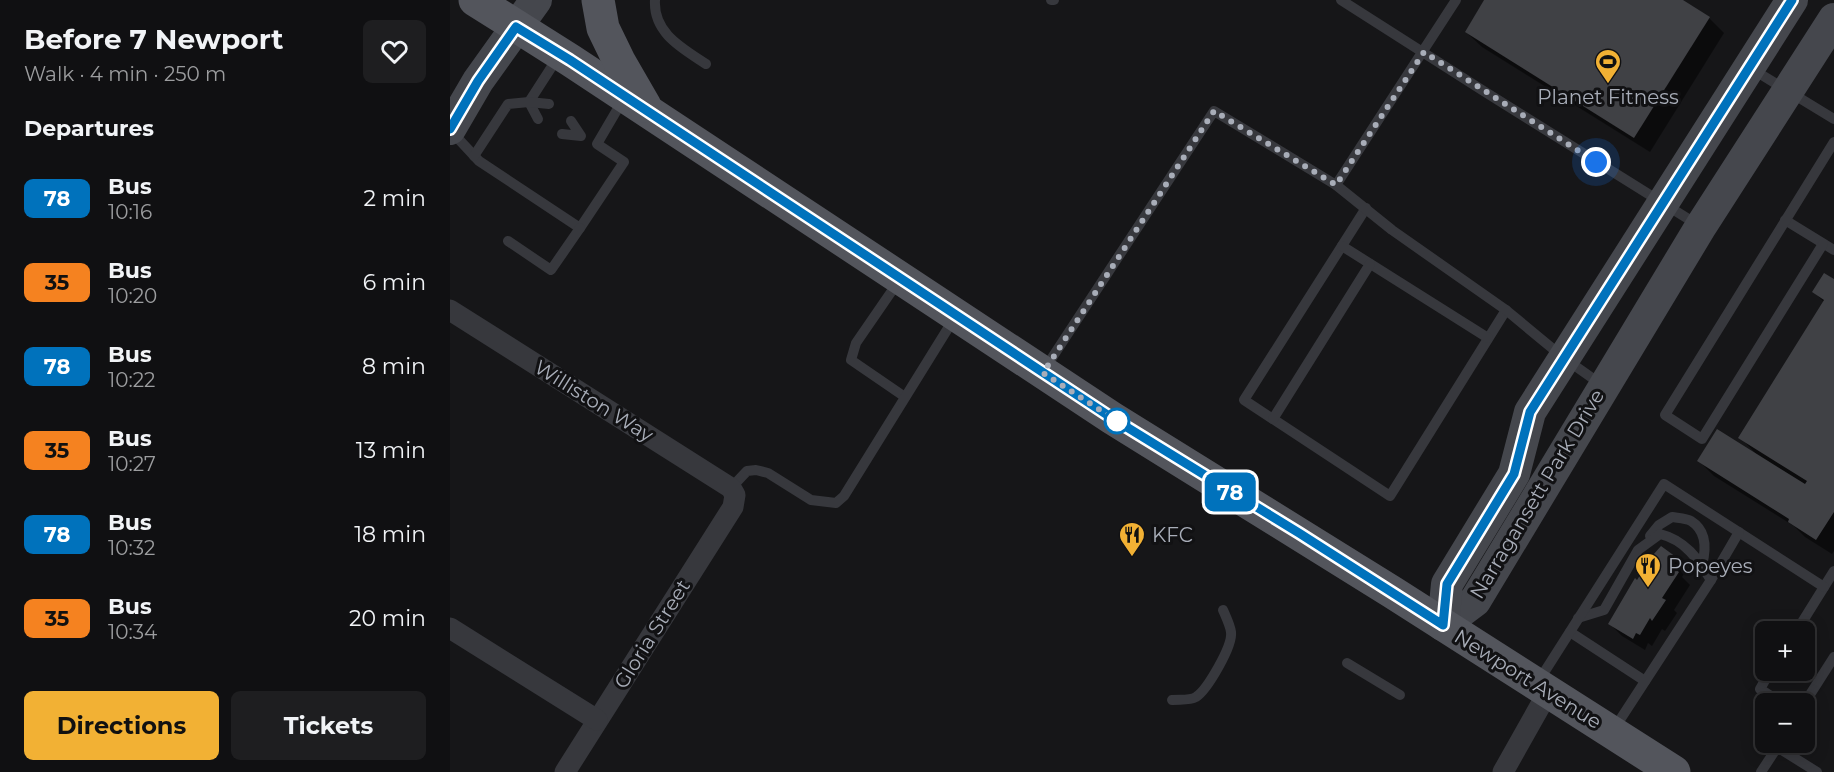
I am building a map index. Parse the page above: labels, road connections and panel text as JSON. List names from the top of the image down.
{
  "streets": {
    "main road": ["Newport Avenue"],
    "street": ["Williston Way", "Narragansett Park Drive", "Gloria Street"]
  },
  "crossings": [
    ["Williston Way", "Gloria Street"],
    ["Narragansett Park Drive", "Newport Avenue"]
  ],
  "places": {
    "sports": ["Planet Fitness"],
    "restaurant": ["KFC", "Popeyes"]
  },
  "lines": ["bus line 78"],
  "page": {
    "heading": [
      ["Before 7 Newport", "Walk · 4 min · 250 m"],
      "Departures"
    ],
    "on_map": "78",
    "list": [
      {
        "mark": "78",
        "name": "Bus",
        "note": "10:16",
        "value": "2 min"
      },
      {
        "mark": "35",
        "name": "Bus",
        "note": "10:20",
        "value": "6 min"
      },
      {
        "mark": "78",
        "name": "Bus",
        "note": "10:22",
        "value": "8 min"
      },
      {
        "mark": "35",
        "name": "Bus",
        "note": "10:27",
        "value": "13 min"
      },
      {
        "mark": "78",
        "name": "Bus",
        "note": "10:32",
        "value": "18 min"
      },
      {
        "mark": "35",
        "name": "Bus",
        "note": "10:34",
        "value": "20 min"
      }
    ],
    "map_buttons": ["+", "−"],
    "buttons": ["Directions", "Tickets"]
  }
}
